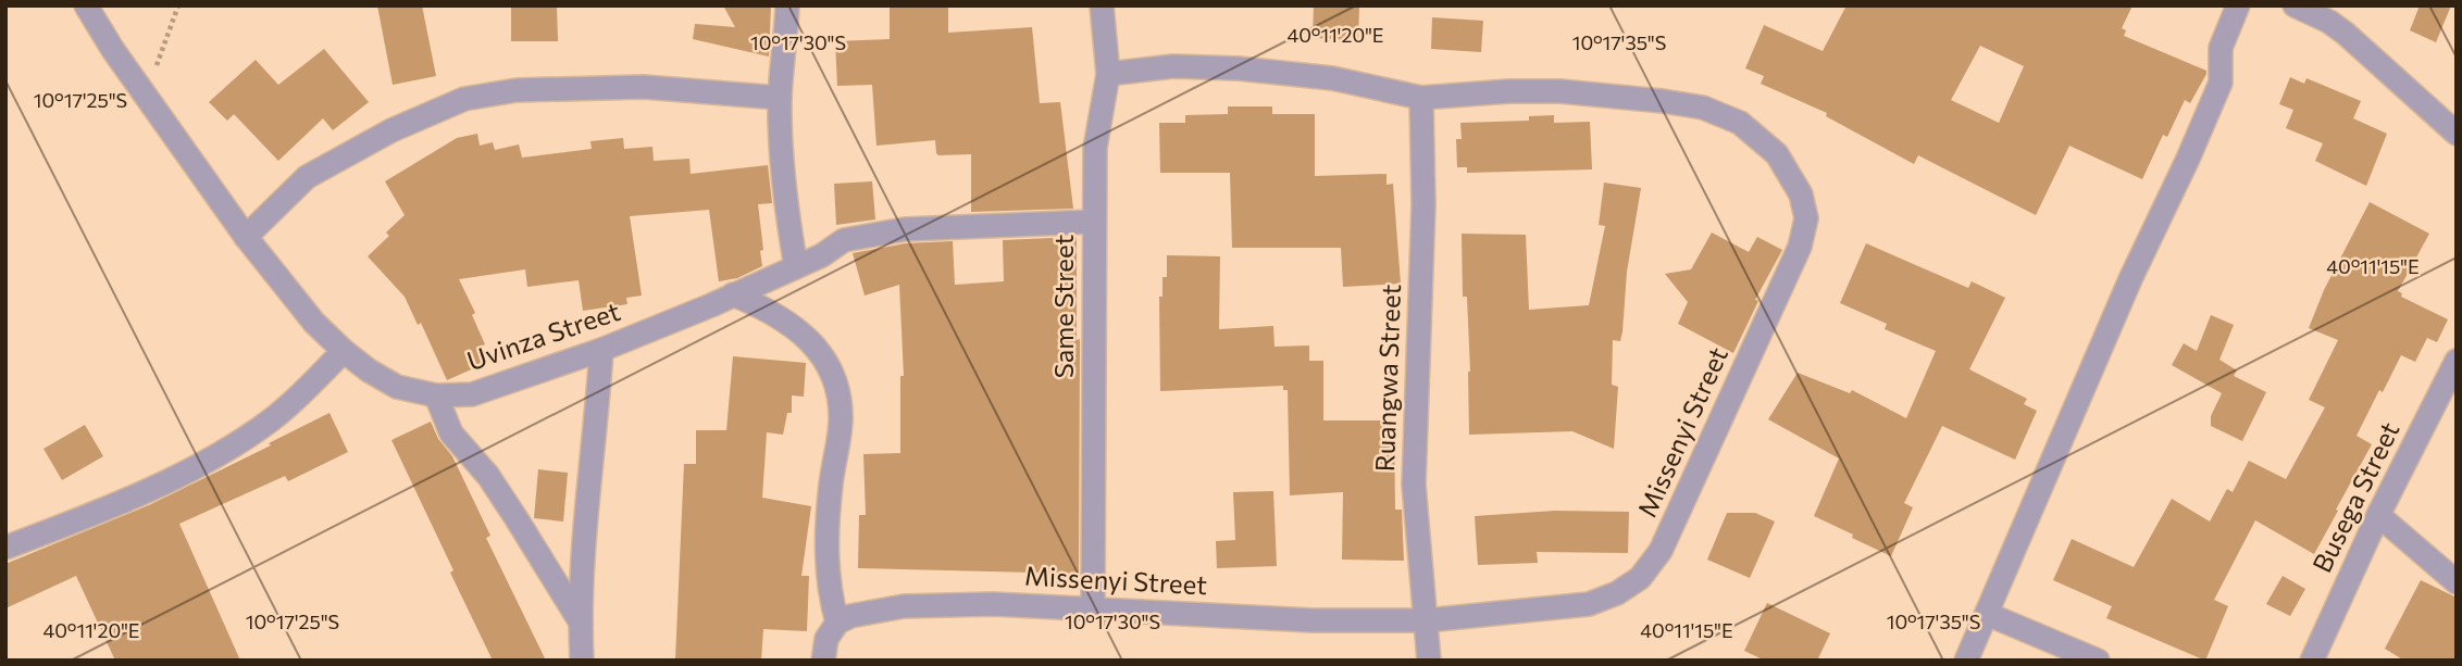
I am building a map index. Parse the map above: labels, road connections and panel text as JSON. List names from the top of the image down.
{
  "streets": {
    "street": [
      "Same Street",
      "Uvinza Street",
      "Ruangwa Street",
      "Missenyi Street",
      "Busega Street"
    ]
  },
  "crossings": [
    ["Same Street", "Uvinza Street"],
    ["Same Street", "Missenyi Street"],
    ["Ruangwa Street", "Missenyi Street"]
  ],
  "coordinates": [
    "40°11'20\"E",
    "10°17'30\"S",
    "10°17'35\"S",
    "10°17'25\"S",
    "40°11'15\"E"
  ]
}
